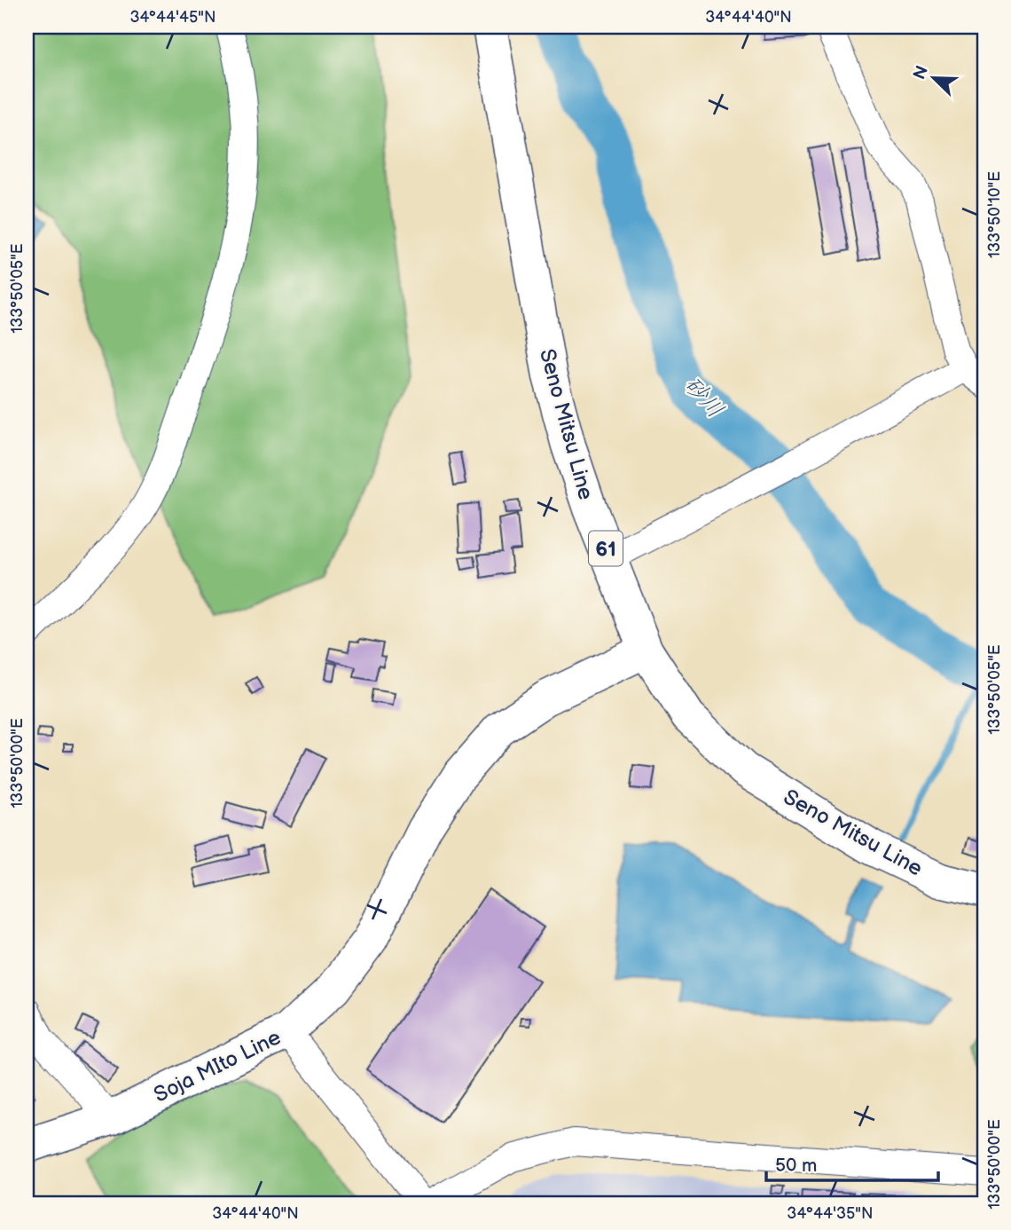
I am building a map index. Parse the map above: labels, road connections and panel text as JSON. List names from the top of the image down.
{
  "streets": {
    "main road": ["Seno Mitsu Line", "61", "Soja MIto Line"]
  },
  "crossings": [
    ["Seno Mitsu Line", "Soja MIto Line"]
  ],
  "water": ["砂川"],
  "scale_bar": "50 m",
  "north": "top left",
  "coordinates": [
    "34°44'45\"N",
    "34°44'40\"N",
    "133°50'10\"E",
    "133°50'05\"E",
    "133°50'00\"E",
    "34°44'35\"N"
  ]
}
